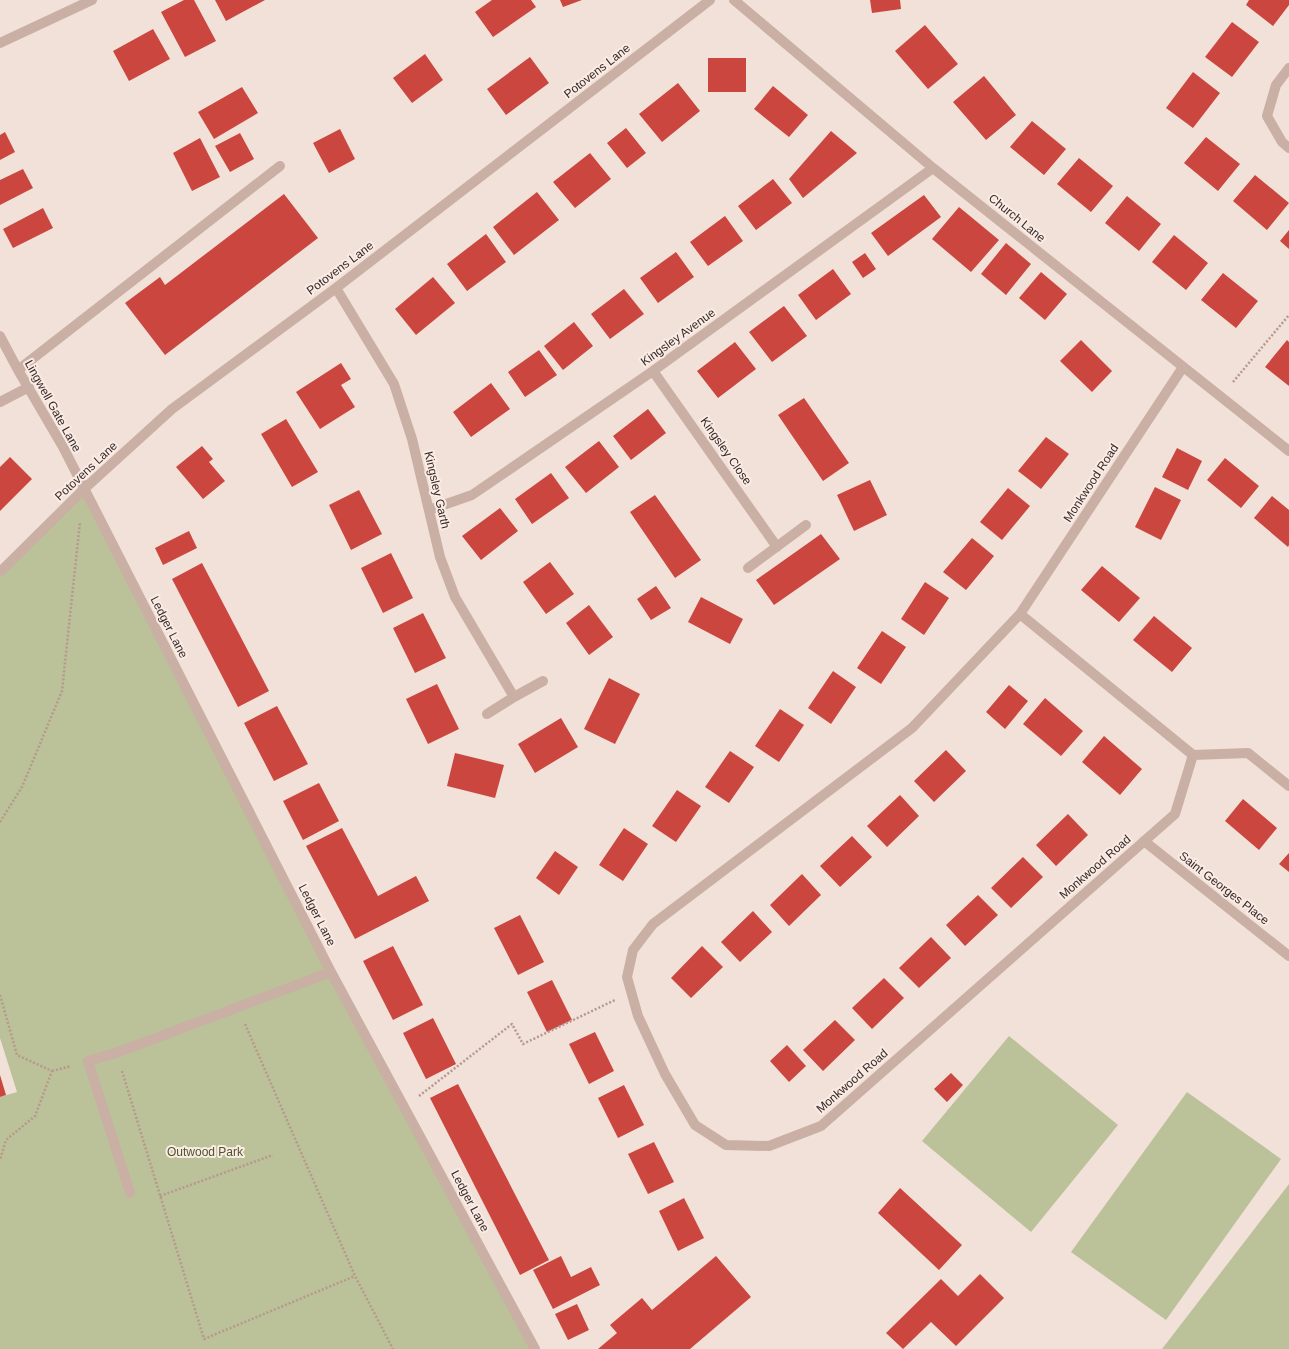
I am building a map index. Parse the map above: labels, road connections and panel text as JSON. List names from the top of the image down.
{
  "streets": {
    "street": [
      "Potovens Lane",
      "Church Lane",
      "Kingsley Avenue",
      "Lingwell Gate Lane",
      "Kingsley Close",
      "Monkwood Road",
      "Kingsley Garth",
      "Ledger Lane",
      "Saint Georges Place"
    ]
  },
  "crossings": [
    ["Potovens Lane", "Lingwell Gate Lane"],
    ["Potovens Lane", "Kingsley Garth"],
    ["Potovens Lane", "Ledger Lane"],
    ["Church Lane", "Kingsley Avenue"],
    ["Church Lane", "Monkwood Road"],
    ["Kingsley Avenue", "Kingsley Close"],
    ["Kingsley Avenue", "Kingsley Garth"],
    ["Lingwell Gate Lane", "Ledger Lane"],
    ["Monkwood Road", "Saint Georges Place"]
  ],
  "parks": ["Outwood Park"]
}
